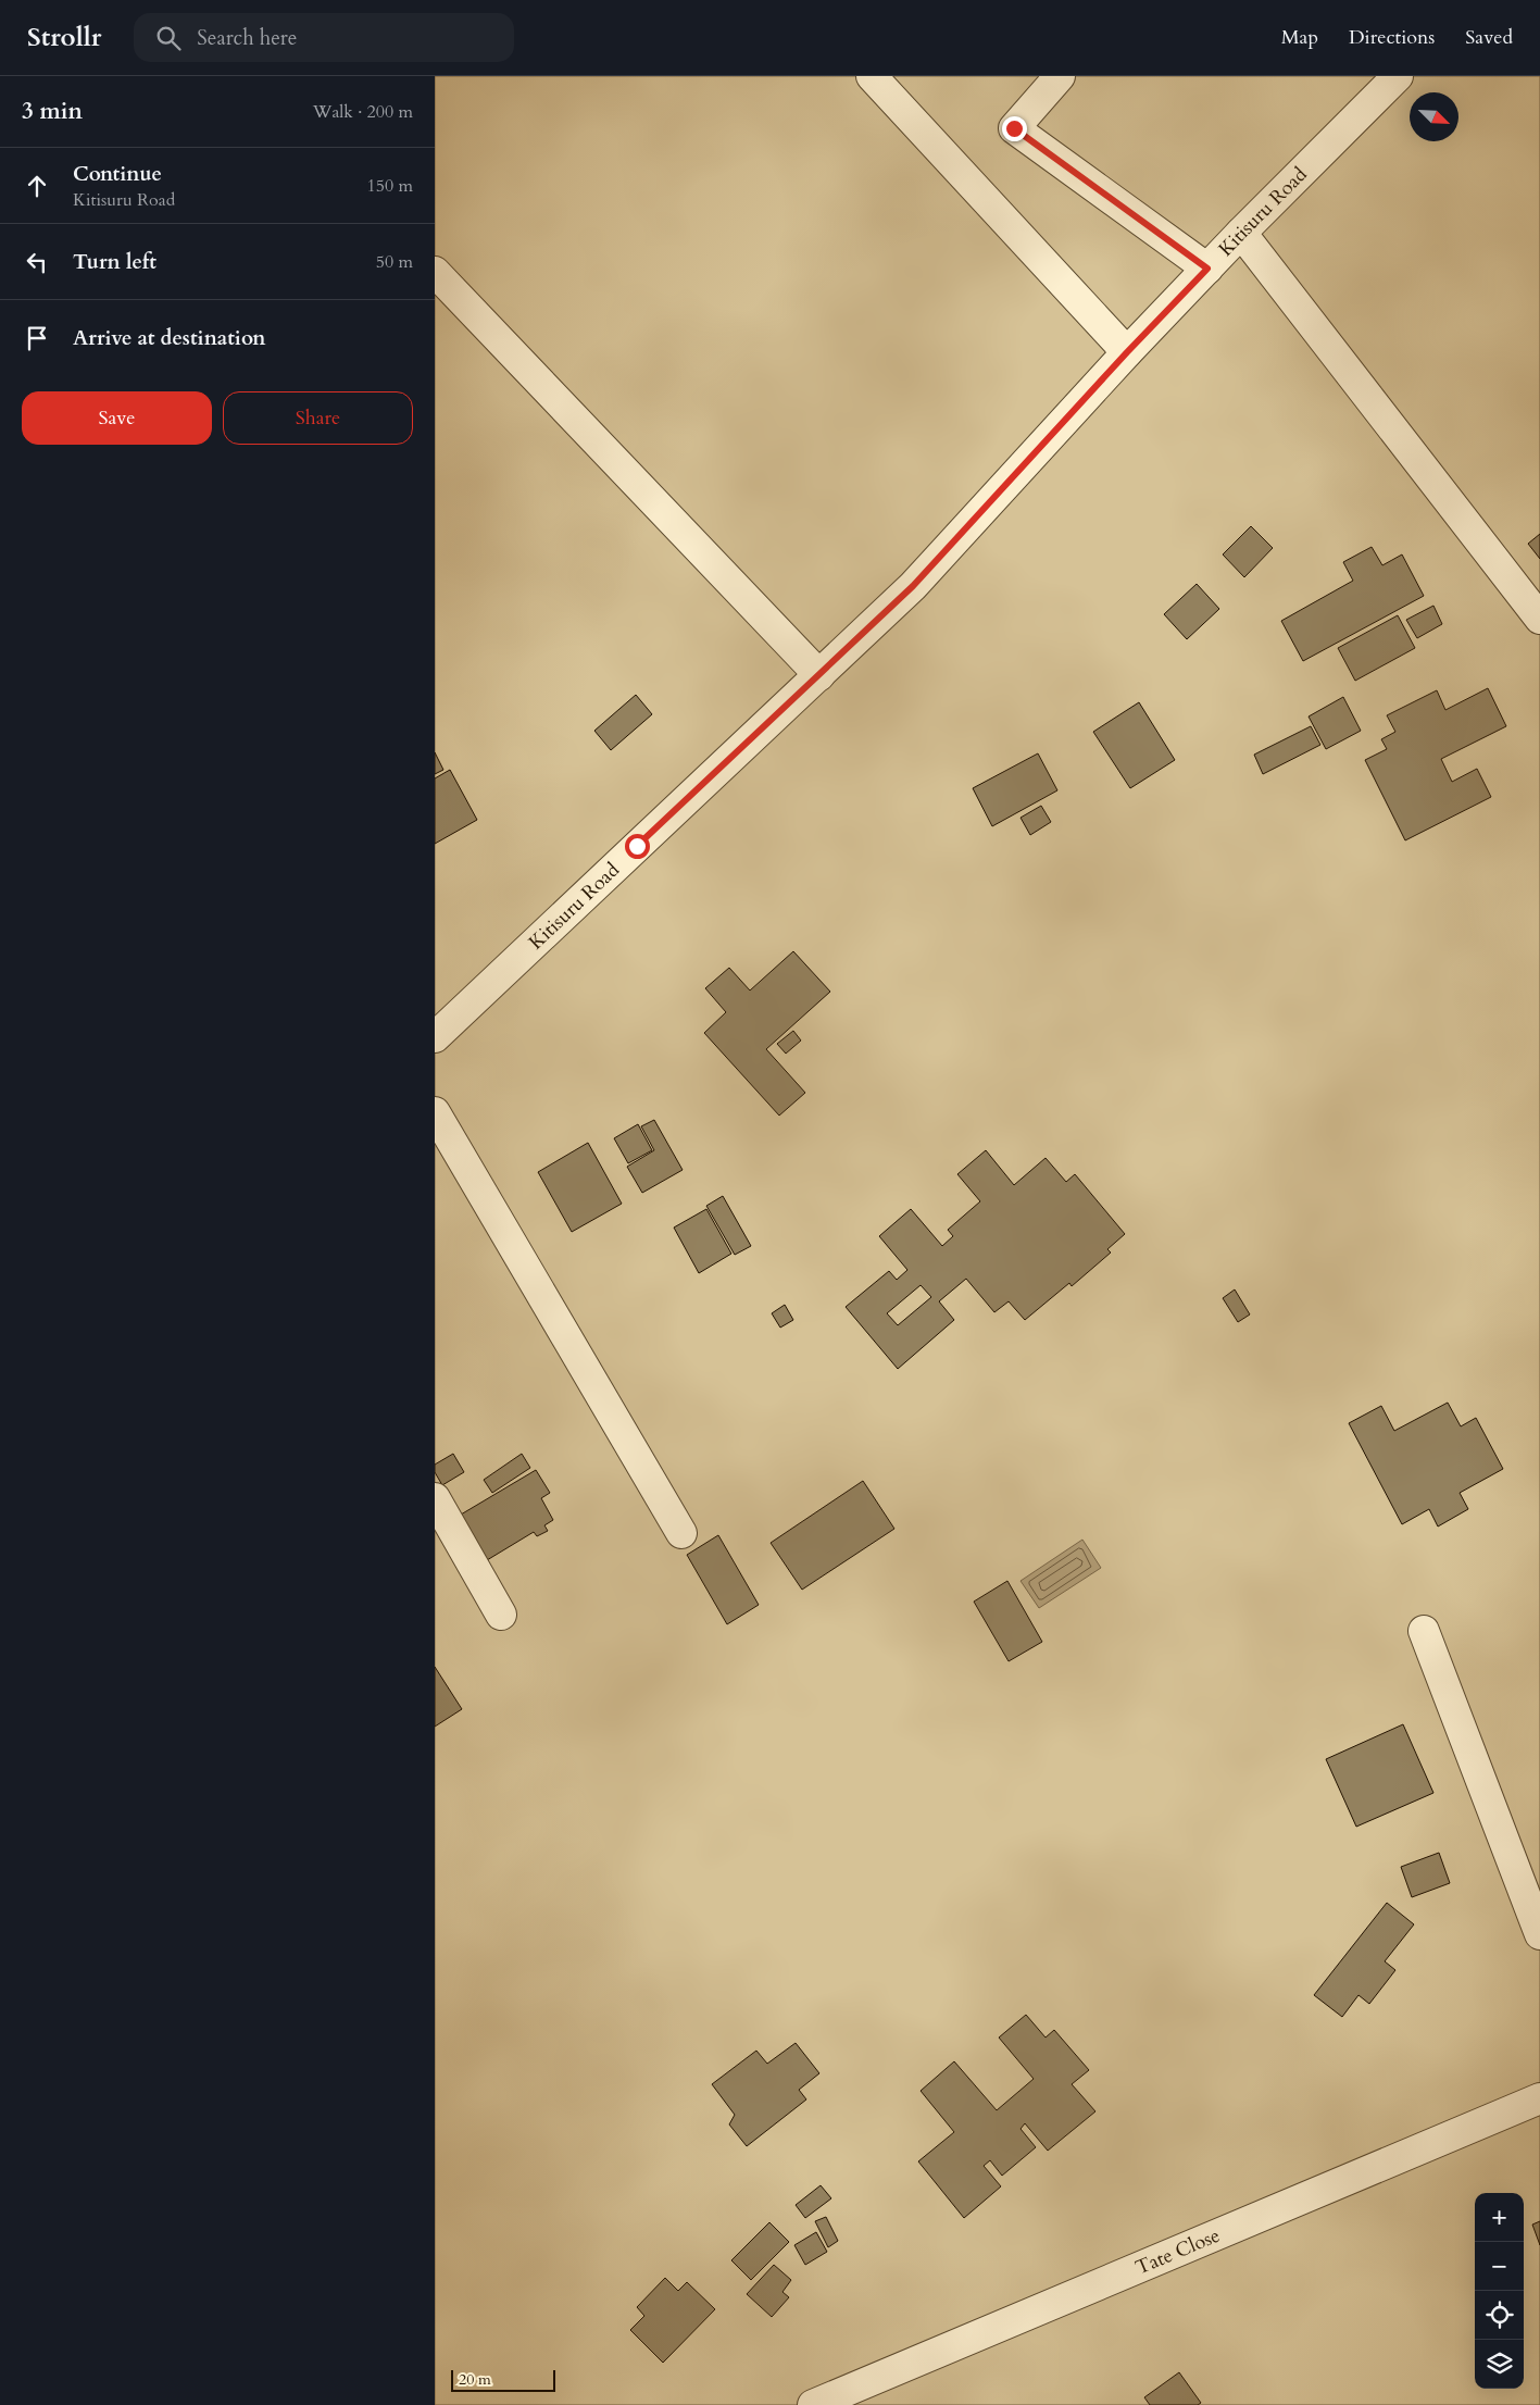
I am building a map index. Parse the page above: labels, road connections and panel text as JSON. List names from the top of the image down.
{
  "streets": {
    "street": ["Kitisuru Road", "Tate Close"]
  },
  "scale_bar": "20 m",
  "north": "bottom right",
  "page": {
    "header": "Strollr",
    "search": "Search here",
    "nav": ["Map", "Directions", "Saved"],
    "heading": ["3 min", "Walk · 200 m"],
    "list": [
      ["Continue", "Kitisuru Road", "150 m"],
      ["Turn left", "50 m"],
      "Arrive at destination"
    ],
    "buttons": ["Save", "Share"],
    "map_buttons": ["+", "−"],
    "scale": "20 m"
  }
}
